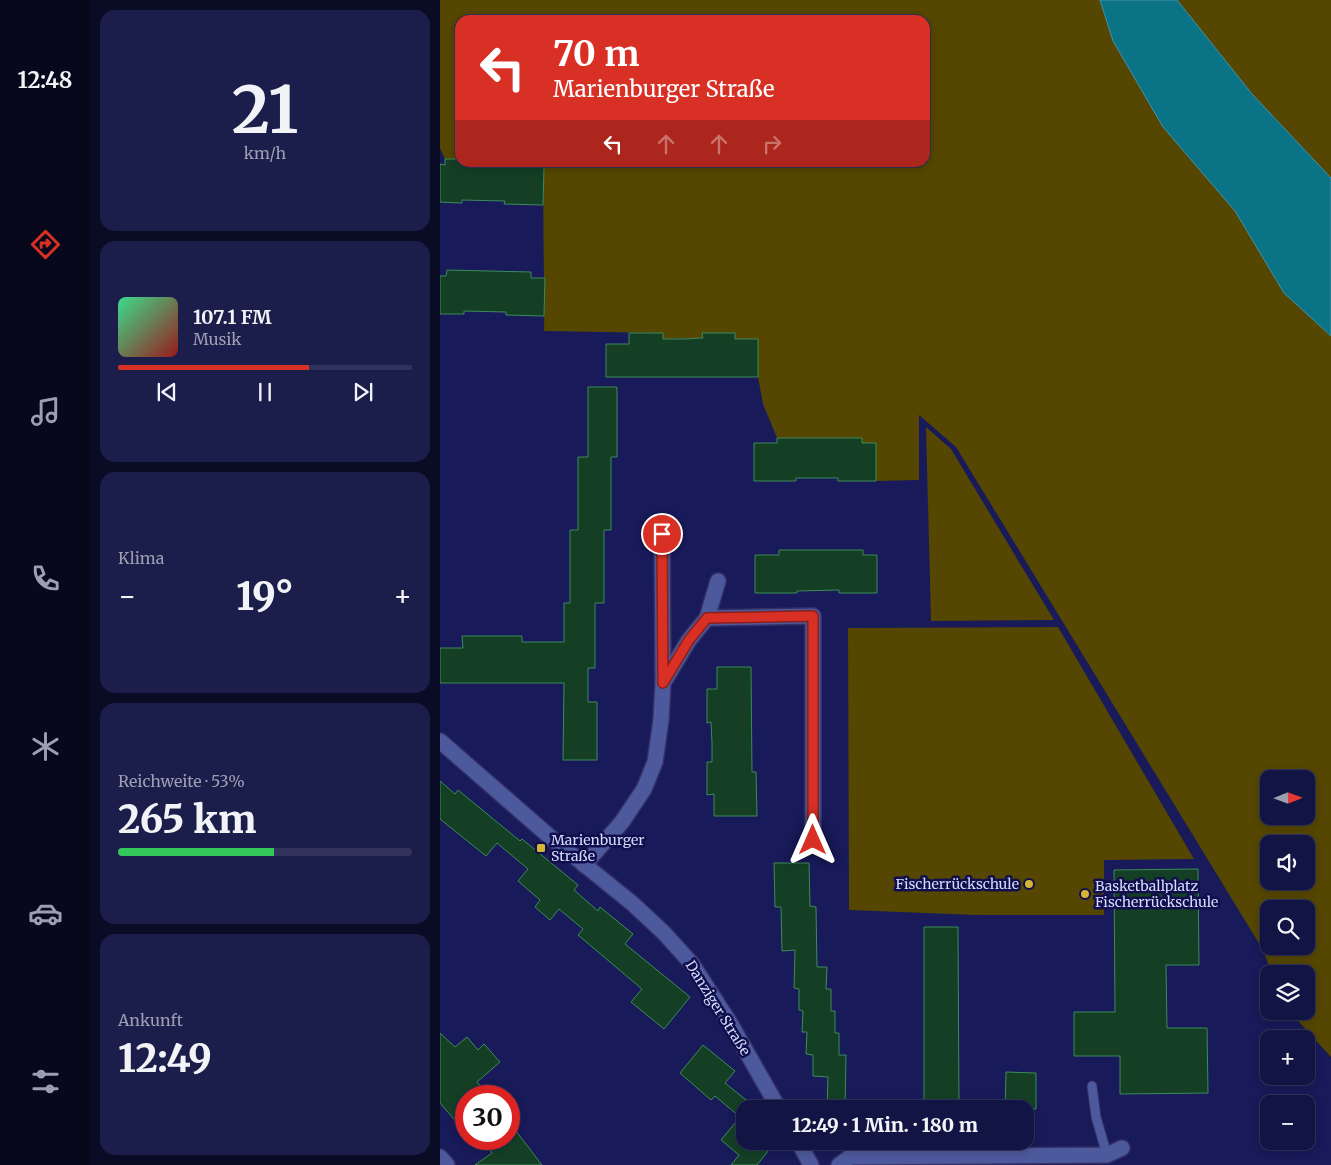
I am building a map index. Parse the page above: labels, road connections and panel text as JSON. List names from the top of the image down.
{
  "streets": {
    "street": ["Danziger Straße"]
  },
  "places": {
    "transit": ["Marienburger Straße"],
    "other": ["Fischerrückschule", "Basketballplatz Fischerrückschule"]
  },
  "north": "right",
  "page": {
    "tabs": "12:48",
    "tile": [
      ["21", "km/h"],
      "Klima",
      ["Reichweite · 53%", "265 km"],
      ["Ankunft", "12:49"]
    ],
    "turn": ["70 m", "Marienburger Straße"],
    "song": ["107.1 FM", "Musik"],
    "heat": ["−", "19°", "+"],
    "map_buttons": ["+", "−"],
    "limit": "30",
    "trip": "12:49 · 1 Min. · 180 m"
  }
}
